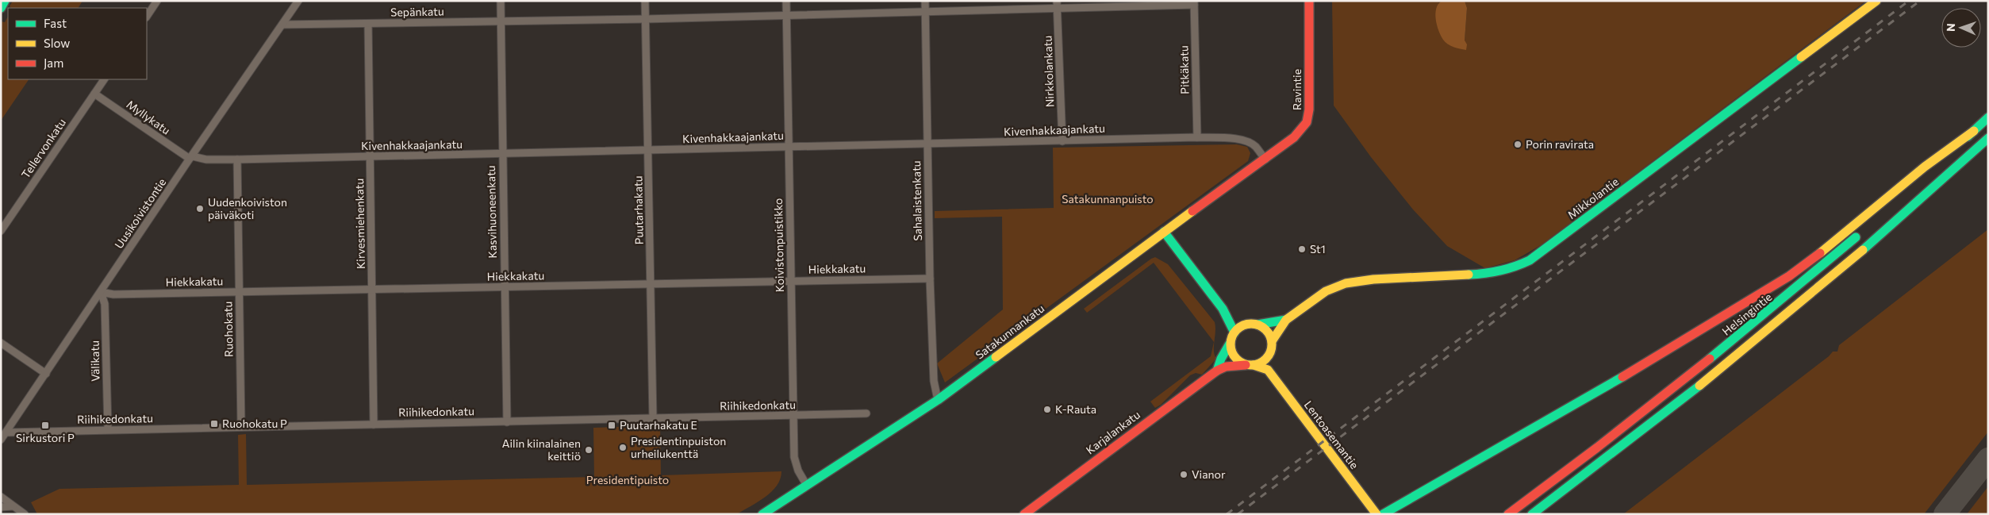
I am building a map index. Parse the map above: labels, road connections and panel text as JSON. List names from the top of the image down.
{
  "streets": {
    "main road": [
      "Ravintie",
      "Mikkolantie",
      "Helsingintie",
      "Satakunnankatu",
      "Karjalankatu",
      "Lentoasemantie"
    ],
    "street": [
      "Sepänkatu",
      "Pitkäkatu",
      "Nirkkolankatu",
      "Myllykatu",
      "Kivenhakkaajankatu",
      "Tellervonkatu",
      "Sahalaistenkatu",
      "Puutarhakatu",
      "Kasvihuoneenkatu",
      "Uusikoivistontie",
      "Kirvesmiehenkatu",
      "Koivistonpuistikko",
      "Hiekkakatu",
      "Ruohokatu",
      "Välikatu",
      "Riihikedonkatu"
    ]
  },
  "crossings": [
    ["Sepänkatu", "Pitkäkatu"],
    ["Sepänkatu", "Nirkkolankatu"],
    ["Sepänkatu", "Sahalaistenkatu"],
    ["Sepänkatu", "Puutarhakatu"],
    ["Sepänkatu", "Kasvihuoneenkatu"],
    ["Sepänkatu", "Uusikoivistontie"],
    ["Sepänkatu", "Kirvesmiehenkatu"],
    ["Sepänkatu", "Koivistonpuistikko"],
    ["Pitkäkatu", "Kivenhakkaajankatu"],
    ["Nirkkolankatu", "Kivenhakkaajankatu"],
    ["Ravintie", "Kivenhakkaajankatu"],
    ["Ravintie", "Satakunnankatu"],
    ["Myllykatu", "Kivenhakkaajankatu"],
    ["Myllykatu", "Tellervonkatu"],
    ["Myllykatu", "Uusikoivistontie"],
    ["Kivenhakkaajankatu", "Sahalaistenkatu"],
    ["Kivenhakkaajankatu", "Puutarhakatu"],
    ["Kivenhakkaajankatu", "Kasvihuoneenkatu"],
    ["Kivenhakkaajankatu", "Uusikoivistontie"],
    ["Kivenhakkaajankatu", "Kirvesmiehenkatu"],
    ["Kivenhakkaajankatu", "Koivistonpuistikko"],
    ["Kivenhakkaajankatu", "Ruohokatu"],
    ["Kivenhakkaajankatu", "Satakunnankatu"],
    ["Sahalaistenkatu", "Hiekkakatu"],
    ["Sahalaistenkatu", "Satakunnankatu"],
    ["Puutarhakatu", "Hiekkakatu"],
    ["Puutarhakatu", "Riihikedonkatu"],
    ["Kasvihuoneenkatu", "Hiekkakatu"],
    ["Kasvihuoneenkatu", "Riihikedonkatu"],
    ["Uusikoivistontie", "Hiekkakatu"],
    ["Uusikoivistontie", "Välikatu"],
    ["Uusikoivistontie", "Riihikedonkatu"],
    ["Kirvesmiehenkatu", "Hiekkakatu"],
    ["Kirvesmiehenkatu", "Riihikedonkatu"],
    ["Koivistonpuistikko", "Hiekkakatu"],
    ["Koivistonpuistikko", "Satakunnankatu"],
    ["Koivistonpuistikko", "Riihikedonkatu"],
    ["Hiekkakatu", "Ruohokatu"],
    ["Hiekkakatu", "Välikatu"],
    ["Ruohokatu", "Riihikedonkatu"],
    ["Välikatu", "Riihikedonkatu"]
  ],
  "parks": ["Satakunnanpuisto", "Presidentipuisto"],
  "places": {
    "other": [
      "Porin ravirata",
      "Uudenkoiviston päiväkoti",
      "St1",
      "K-Rauta",
      "Presidentinpuiston urheilukenttä",
      "Ailin kiinalainen keittiö",
      "Vianor"
    ],
    "transit": ["Ruohokatu P", "Sirkustori P", "Puutarhakatu E"]
  },
  "legend": ["Fast", "Slow", "Jam"],
  "north": "left"
}
